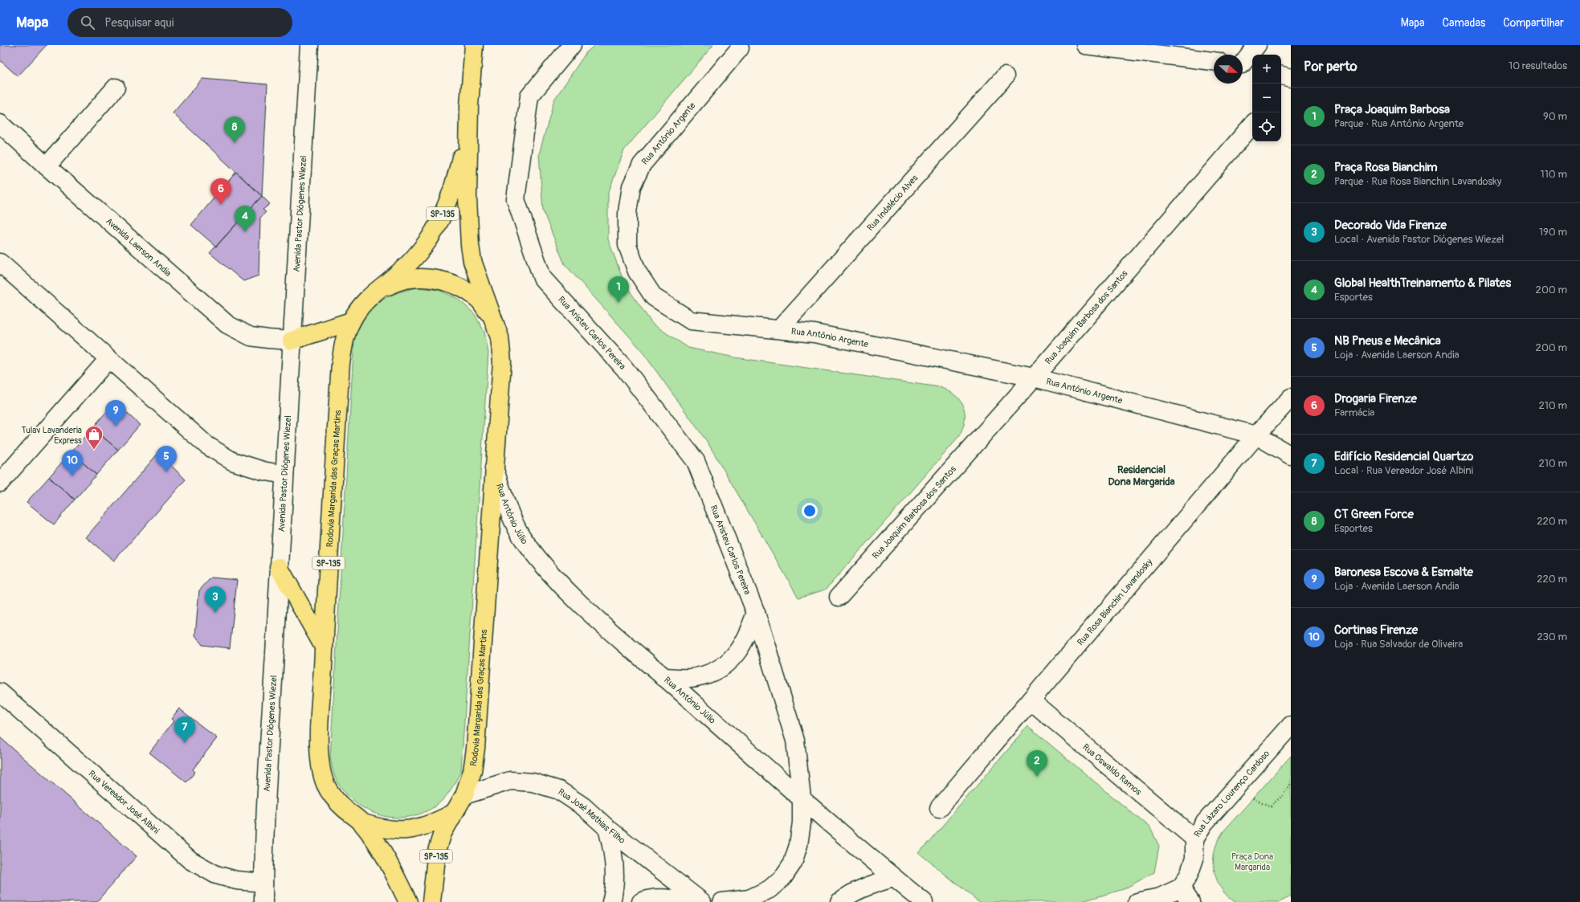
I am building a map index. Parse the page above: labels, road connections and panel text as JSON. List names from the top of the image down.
{
  "streets": {
    "main road": ["SP-135", "Rodovia Margarida das Graças Martins"],
    "street": [
      "Rua Antônio Argente",
      "Rua Indalécio Alves",
      "Avenida Pastor Diógenes Wiezel",
      "Avenida Laerson Andia",
      "Rua Joaquim Barbosa dos Santos",
      "Rua Aristeu Carlos Pereira",
      "Rua Antônio Júlio",
      "Rua Rosa Bianchin Lavandosky",
      "Rua Oswaldo Ramos",
      "Rua Lázaro Lourenço Cardoso",
      "Rua Vereador José Albini",
      "Rua José Mathias Filho"
    ]
  },
  "crossings": [
    ["Rua Antônio Argente", "Rua Indalécio Alves"],
    ["Rua Antônio Argente", "Rua Joaquim Barbosa dos Santos"],
    ["Rua Antônio Argente", "Rua Rosa Bianchin Lavandosky"],
    ["Avenida Pastor Diógenes Wiezel", "Avenida Laerson Andia"],
    ["Avenida Pastor Diógenes Wiezel", "Rua Vereador José Albini"],
    ["Rua Aristeu Carlos Pereira", "Rua Antônio Júlio"],
    ["Rodovia Margarida das Graças Martins", "Rua Antônio Júlio"],
    ["Rodovia Margarida das Graças Martins", "Rua José Mathias Filho"],
    ["Rua Rosa Bianchin Lavandosky", "Rua Oswaldo Ramos"],
    ["Rua Oswaldo Ramos", "Rua Lázaro Lourenço Cardoso"]
  ],
  "districts": ["Residencial Dona Margarida"],
  "parks": ["Praça Dona Margarida"],
  "places": {
    "shop": ["Tulav Lavanderia Express"]
  },
  "north": "right",
  "page": {
    "header": "Mapa",
    "search": "Pesquisar aqui",
    "nav": ["Mapa", "Camadas", "Compartilhar"],
    "heading": ["Por perto", "10 resultados"],
    "map_buttons": ["+", "−"],
    "list": [
      {
        "mark": "1",
        "name": "Praça Joaquim Barbosa",
        "note": "Parque · Rua Antônio Argente",
        "value": "90 m"
      },
      {
        "mark": "2",
        "name": "Praça Rosa Bianchim",
        "note": "Parque · Rua Rosa Bianchin Lavandosky",
        "value": "110 m"
      },
      {
        "mark": "3",
        "name": "Decorado Vida Firenze",
        "note": "Local · Avenida Pastor Diógenes Wiezel",
        "value": "190 m"
      },
      {
        "mark": "4",
        "name": "Global HealthTreinamento & Pilates",
        "note": "Esportes",
        "value": "200 m"
      },
      {
        "mark": "5",
        "name": "NB Pneus e Mecânica",
        "note": "Loja · Avenida Laerson Andia",
        "value": "200 m"
      },
      {
        "mark": "6",
        "name": "Drogaria Firenze",
        "note": "Farmácia",
        "value": "210 m"
      },
      {
        "mark": "7",
        "name": "Edifício Residencial Quartzo",
        "note": "Local · Rua Vereador José Albini",
        "value": "210 m"
      },
      {
        "mark": "8",
        "name": "CT Green Force",
        "note": "Esportes",
        "value": "220 m"
      },
      {
        "mark": "9",
        "name": "Baronesa Escova & Esmalte",
        "note": "Loja · Avenida Laerson Andia",
        "value": "220 m"
      },
      {
        "mark": "10",
        "name": "Cortinas Firenze",
        "note": "Loja · Rua Salvador de Oliveira",
        "value": "230 m"
      }
    ],
    "pins": [
      "8",
      "6",
      "4",
      "1",
      "9",
      "5",
      "10",
      "3",
      "7",
      "2"
    ]
  }
}
